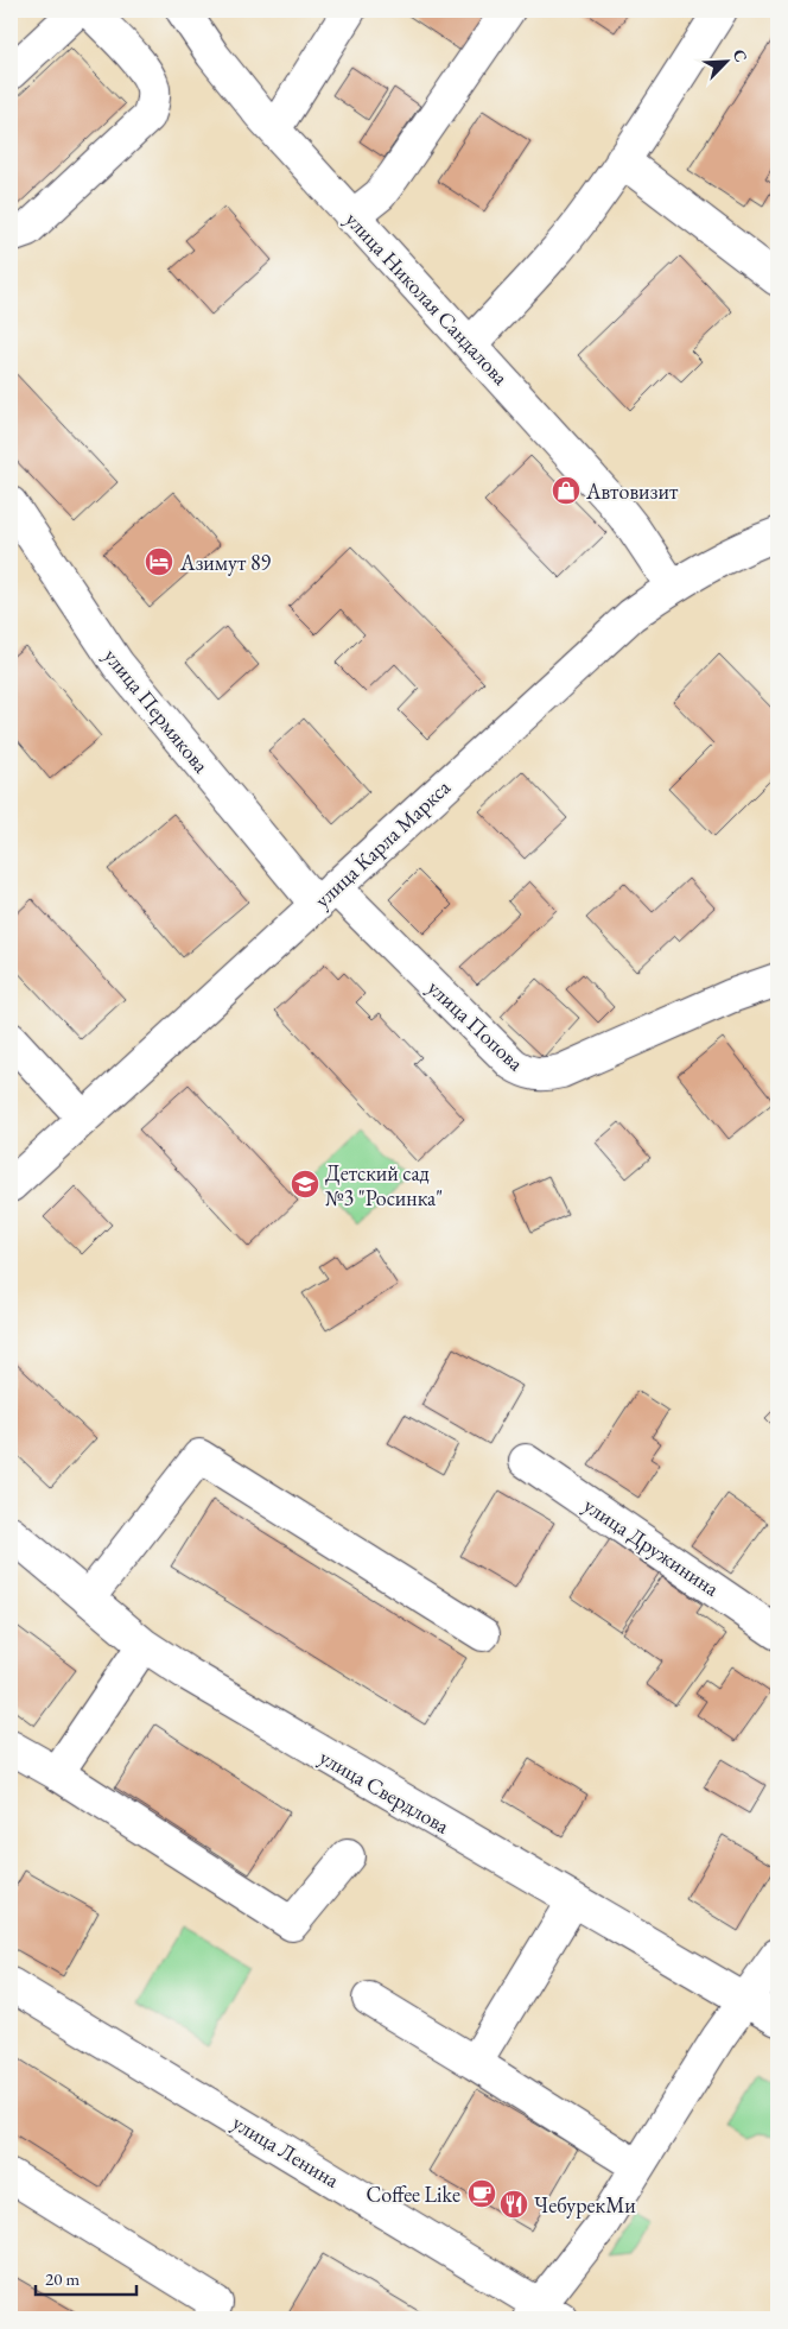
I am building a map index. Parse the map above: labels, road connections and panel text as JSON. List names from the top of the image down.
{
  "streets": {
    "street": [
      "улица Николая Сандалова",
      "улица Пермякова",
      "улица Карла Маркса",
      "улица Попова",
      "улица Дружинина",
      "улица Свердлова",
      "улица Ленина"
    ]
  },
  "crossings": [
    ["улица Николая Сандалова", "улица Карла Маркса"],
    ["улица Пермякова", "улица Карла Маркса"],
    ["улица Пермякова", "улица Попова"],
    ["улица Карла Маркса", "улица Попова"]
  ],
  "places": {
    "shop": ["Автовизит"],
    "hotel": ["Азимут 89"],
    "school or university": ["Детский сад №3 \"Росинка\""],
    "cafe": ["Coffee Like"],
    "restaurant": ["ЧебурекМи"]
  },
  "scale_bar": "20 m",
  "north": "top right"
}
